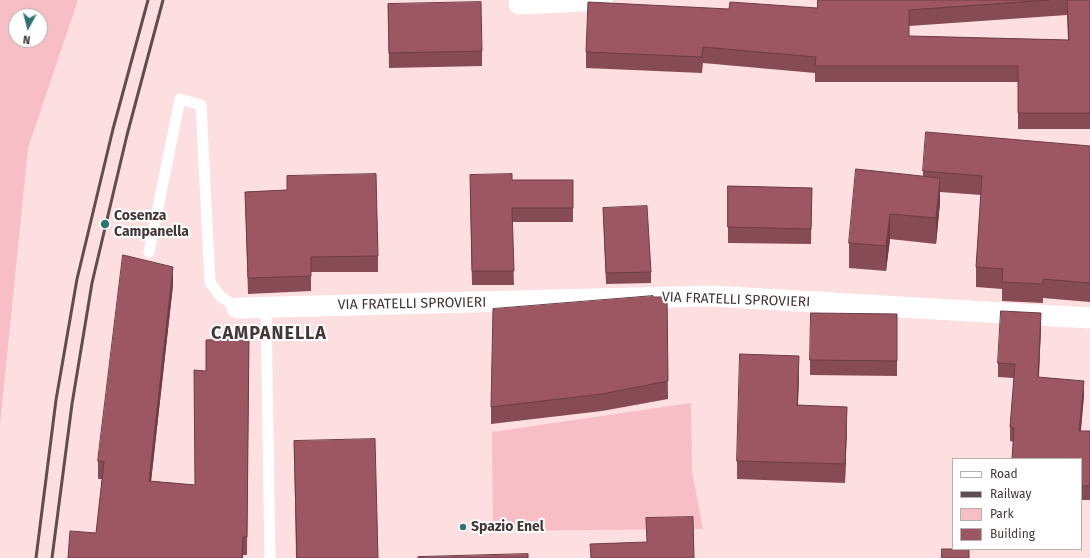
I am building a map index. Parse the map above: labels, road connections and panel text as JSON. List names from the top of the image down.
{
  "streets": {
    "street": ["VIA FRATELLI SPROVIERI"]
  },
  "districts": ["CAMPANELLA"],
  "places": ["Cosenza Campanella", "Spazio Enel"],
  "legend": [
    "Road",
    "Railway",
    "Park",
    "Building"
  ],
  "north": "bottom"
}
